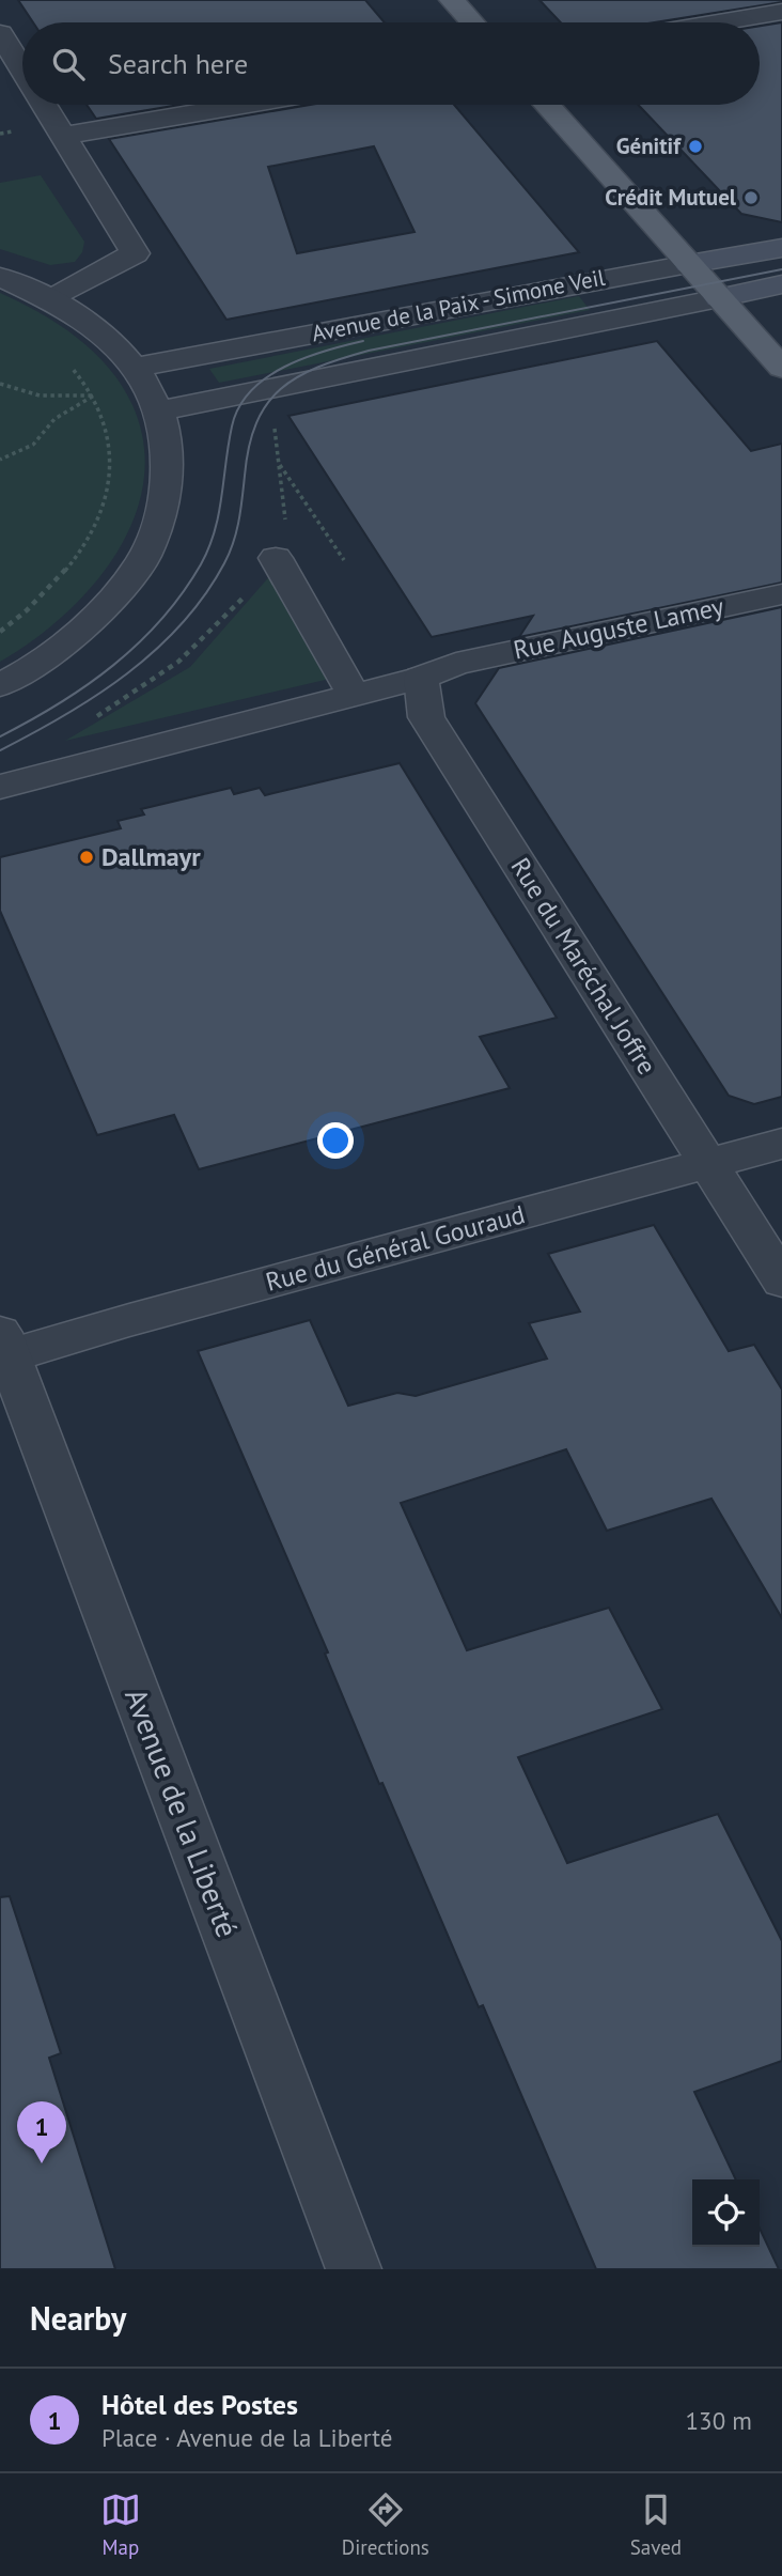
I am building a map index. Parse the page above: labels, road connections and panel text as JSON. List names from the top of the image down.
{
  "streets": {
    "main road": ["Avenue de la Paix - Simone Veil"],
    "street": [
      "Rue Auguste Lamey",
      "Rue du Maréchal Joffre",
      "Rue du Général Gouraud",
      "Avenue de la Liberté"
    ]
  },
  "crossings": [
    ["Rue Auguste Lamey", "Rue du Maréchal Joffre"],
    ["Rue du Maréchal Joffre", "Rue du Général Gouraud"],
    ["Rue du Général Gouraud", "Avenue de la Liberté"]
  ],
  "places": ["Génitif", "Crédit Mutuel", "Dallmayr"],
  "page": {
    "search": "Search here",
    "pins": "1",
    "heading": "Nearby",
    "list": [
      {
        "mark": "1",
        "name": "Hôtel des Postes",
        "note": "Place · Avenue de la Liberté",
        "value": "130 m"
      }
    ],
    "nav": ["Map", "Directions", "Saved"]
  }
}
